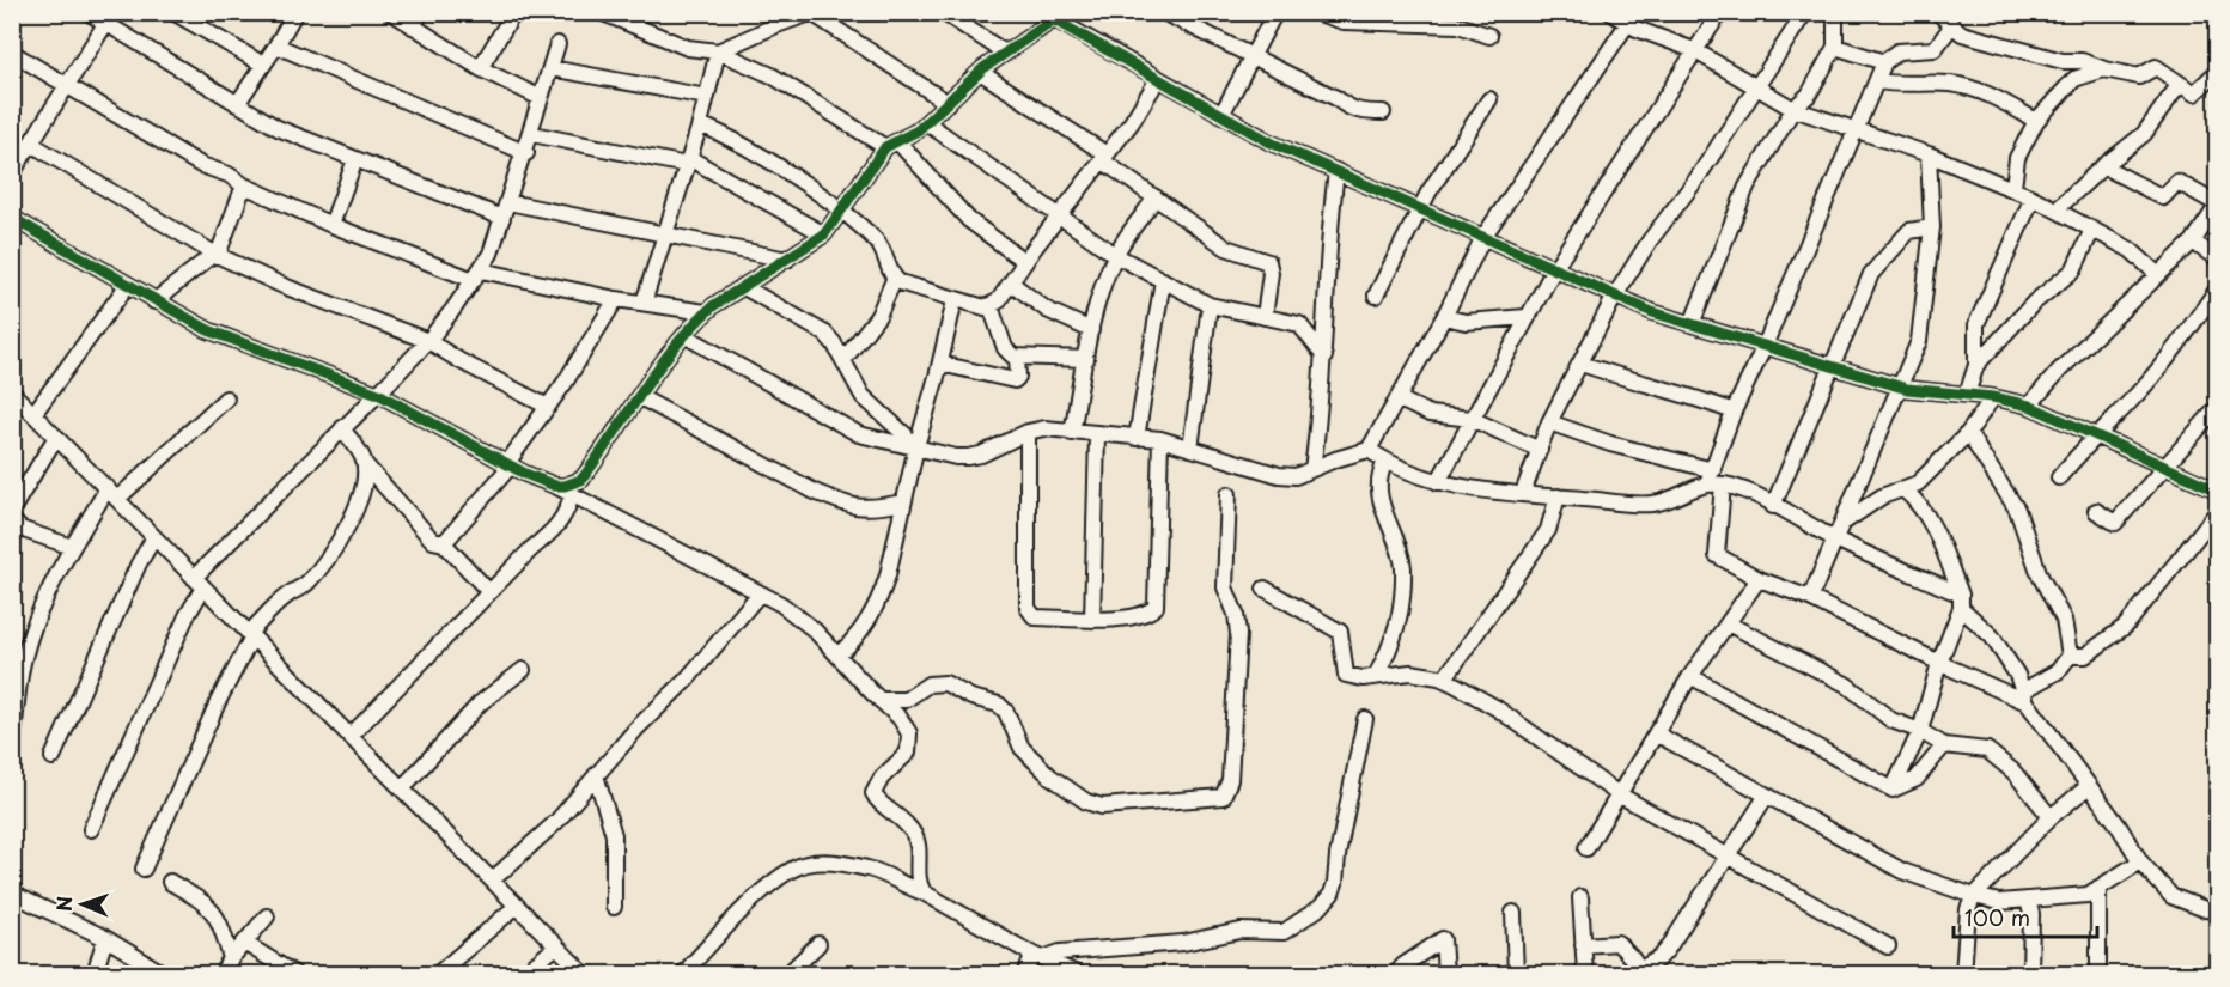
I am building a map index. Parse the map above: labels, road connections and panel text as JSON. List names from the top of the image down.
{
  "scale_bar": "100 m",
  "north": "left"
}
